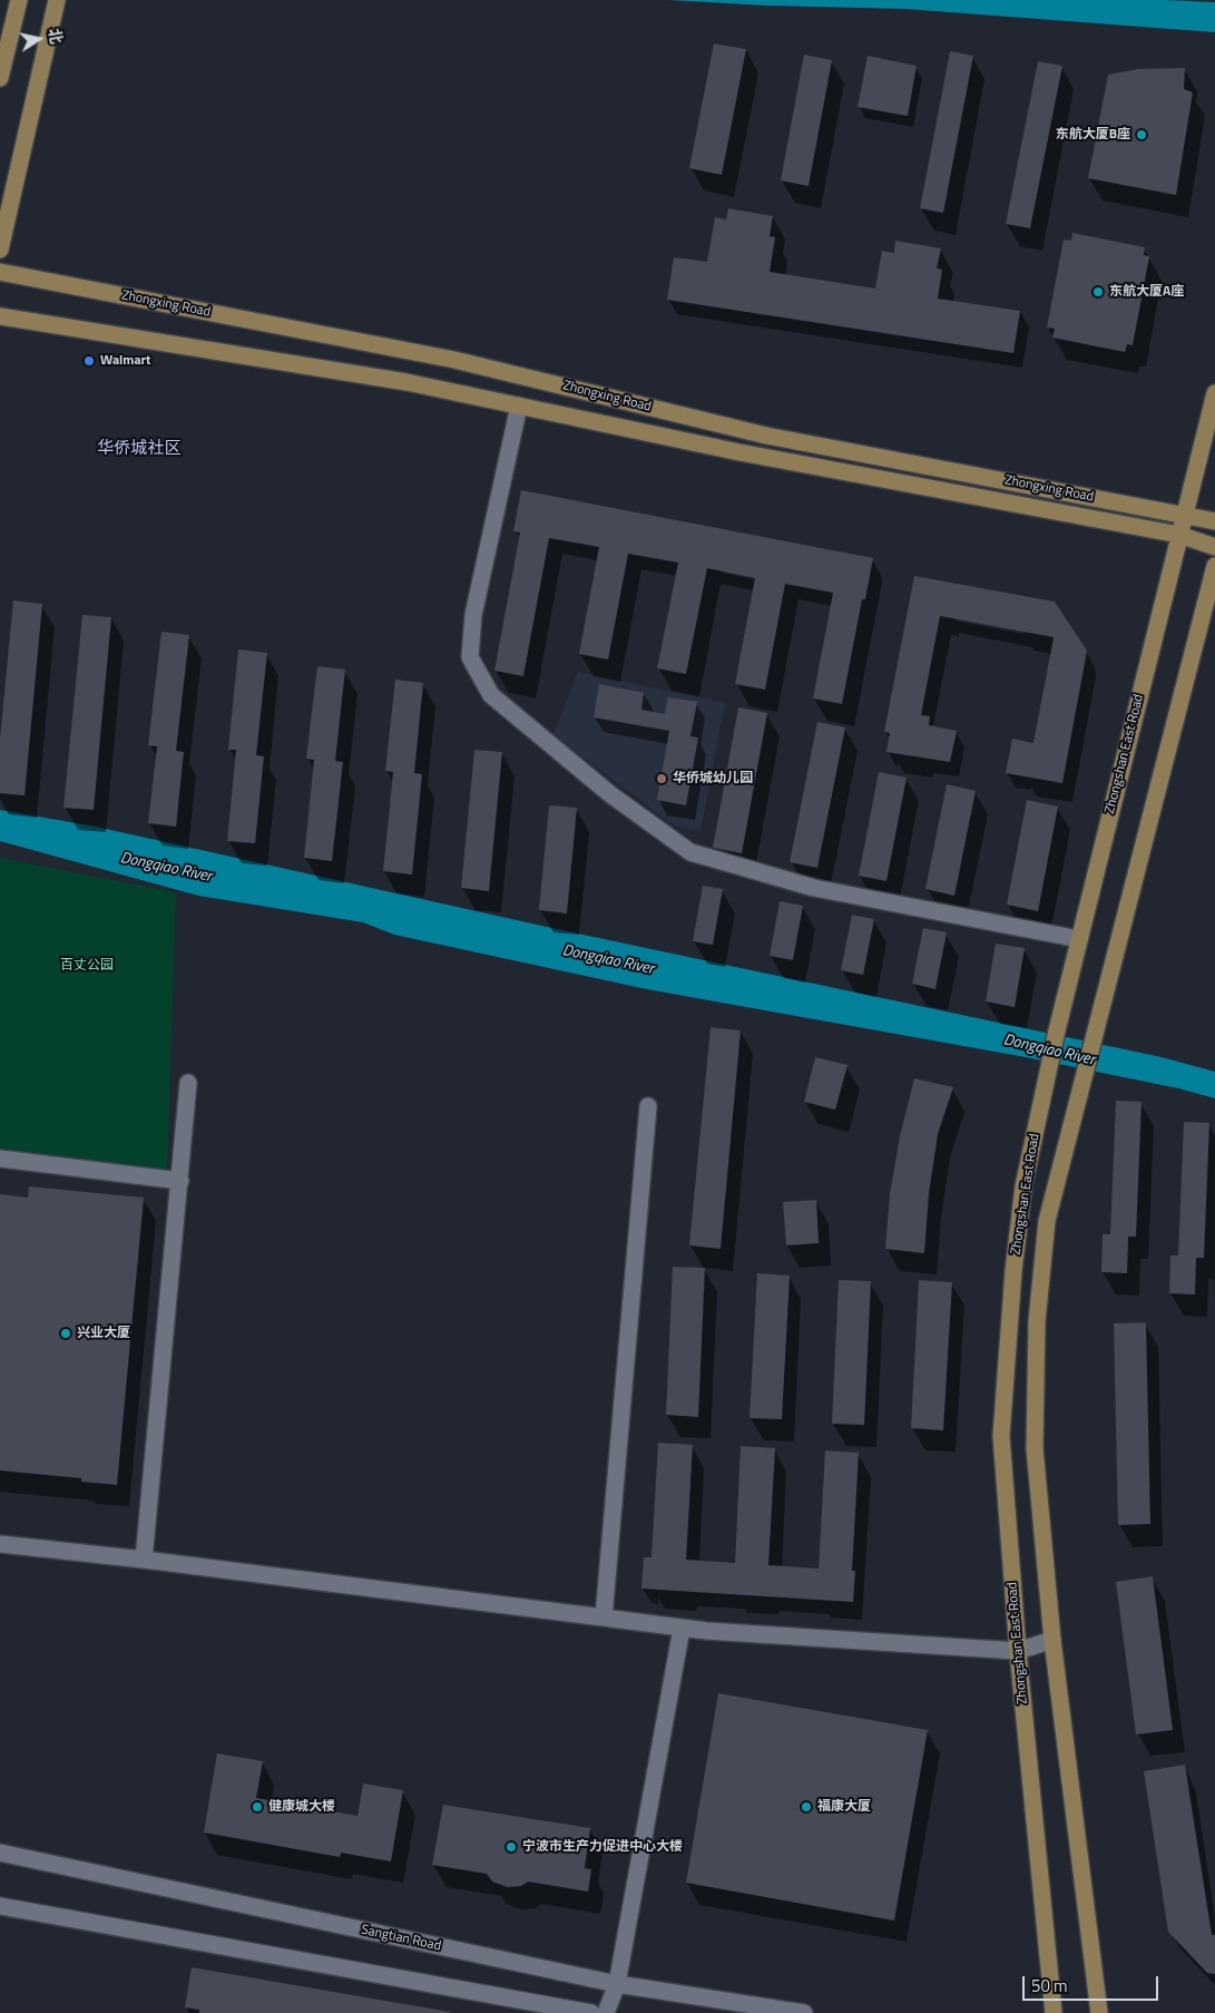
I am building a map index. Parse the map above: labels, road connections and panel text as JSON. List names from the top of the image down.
{
  "streets": {
    "main road": ["Zhongxing Road", "Zhongshan East Road"],
    "street": ["Sangtian Road"]
  },
  "crossings": [
    ["Zhongxing Road", "Zhongshan East Road"]
  ],
  "districts": ["华侨城社区"],
  "water": ["Dongqiao River"],
  "parks": ["百丈公园"],
  "places": [
    "东航大厦B座",
    "东航大厦A座",
    "Walmart",
    "华侨城幼儿园",
    "兴业大厦",
    "健康城大楼",
    "福康大厦",
    "宁波市生产力促进中心大楼"
  ],
  "scale_bar": "50 m",
  "north": "right"
}
